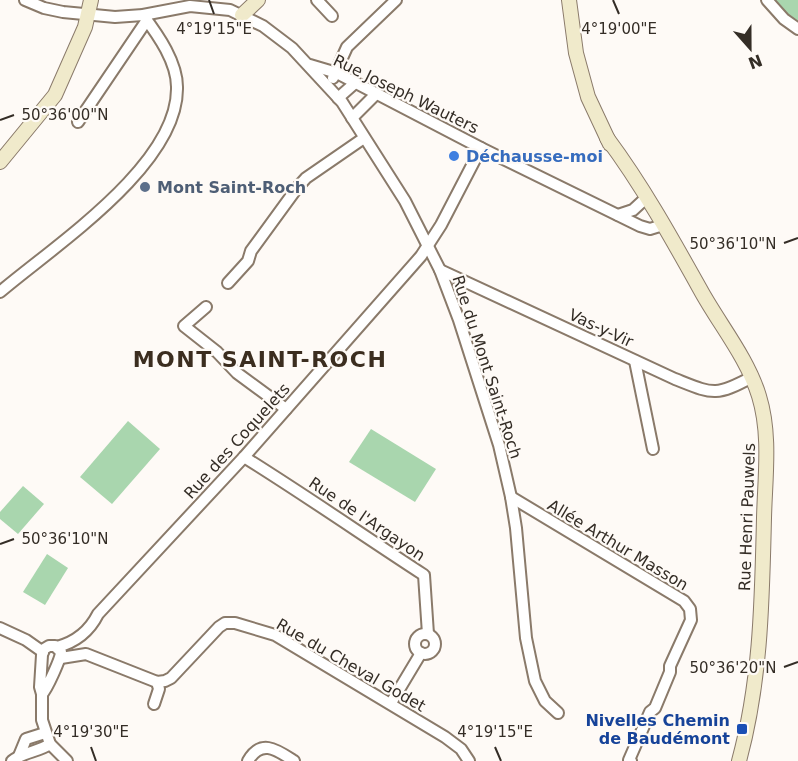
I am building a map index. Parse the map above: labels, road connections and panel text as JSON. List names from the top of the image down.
{
  "streets": {
    "main road": ["Rue Henri Pauwels"],
    "street": [
      "Rue Joseph Wauters",
      "Vas-y-Vir",
      "Rue du Mont Saint-Roch",
      "Rue des Coquelets",
      "Rue de l'Argayon",
      "Allée Arthur Masson",
      "Rue du Cheval Godet"
    ]
  },
  "crossings": [
    ["Rue Joseph Wauters", "Rue du Mont Saint-Roch"],
    ["Rue Joseph Wauters", "Rue des Coquelets"],
    ["Rue Joseph Wauters", "Rue Henri Pauwels"],
    ["Vas-y-Vir", "Rue du Mont Saint-Roch"],
    ["Vas-y-Vir", "Rue Henri Pauwels"],
    ["Rue du Mont Saint-Roch", "Rue des Coquelets"],
    ["Rue du Mont Saint-Roch", "Allée Arthur Masson"],
    ["Rue des Coquelets", "Rue de l'Argayon"],
    ["Rue de l'Argayon", "Rue du Cheval Godet"]
  ],
  "districts": ["MONT SAINT-ROCH"],
  "places": {
    "other": ["Déchausse-moi", "Mont Saint-Roch"],
    "transit": ["Nivelles Chemin de Baudémont"]
  },
  "north": "bottom",
  "coordinates": [
    "4°19'15\"E",
    "4°19'00\"E",
    "50°36'00\"N",
    "50°36'10\"N",
    "50°36'20\"N",
    "4°19'30\"E"
  ]
}
